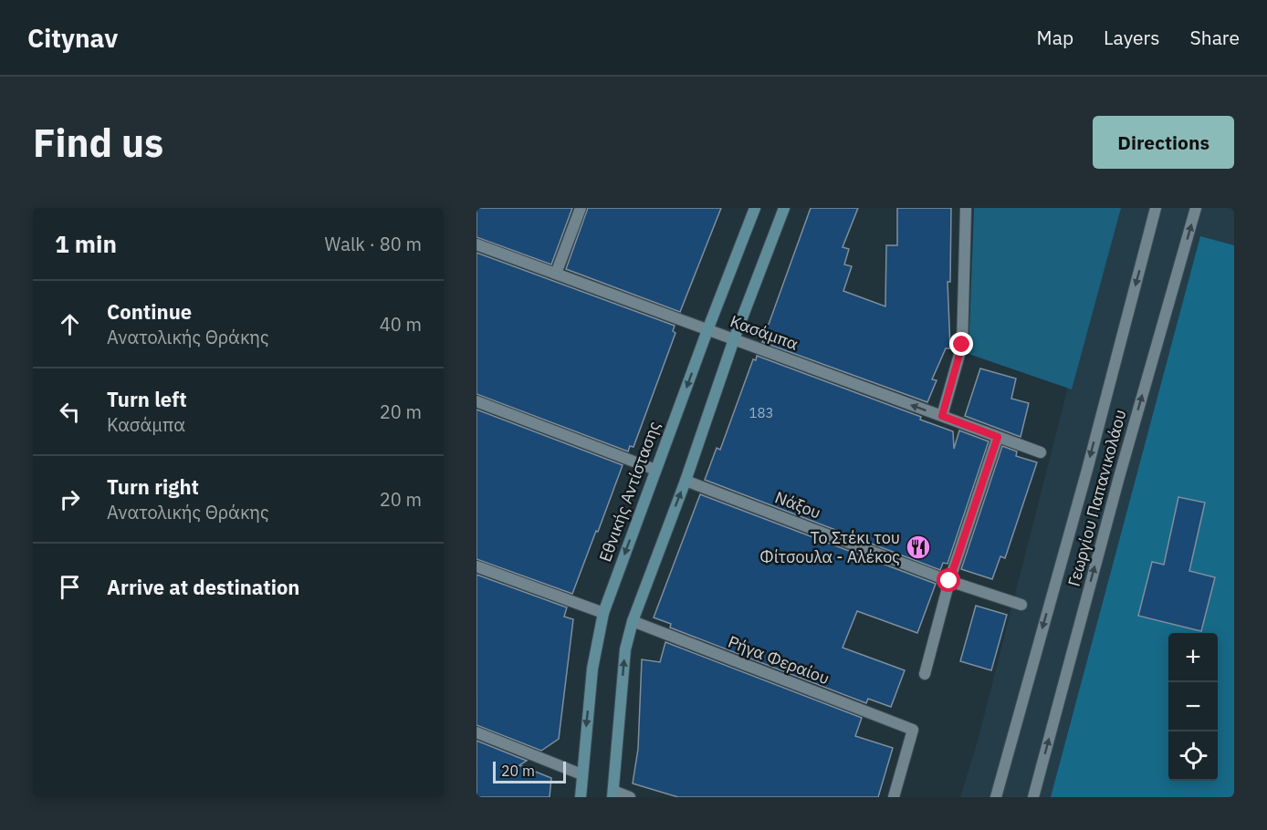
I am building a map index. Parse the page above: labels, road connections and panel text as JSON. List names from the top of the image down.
{
  "streets": {
    "main road": ["Εθνικής Αντίστασης"],
    "street": [
      "Κασάμπα",
      "Γεωργίου Παπανικολάου",
      "Νάξου",
      "Ρήγα Φεραίου"
    ]
  },
  "crossings": [
    ["Κασάμπα", "Εθνικής Αντίστασης"]
  ],
  "one_way": ["Κασάμπα"],
  "places": {
    "restaurant": ["Το Στέκι του Φίτσουλα - Αλέκος"]
  },
  "house_numbers": ["183"],
  "scale_bar": "20 m",
  "page": {
    "header": "Citynav",
    "nav": ["Map", "Layers", "Share"],
    "buttons": "Directions",
    "title": "Find us",
    "heading": ["1 min", "Walk · 80 m"],
    "list": [
      ["Continue", "Ανατολικής Θράκης", "40 m"],
      ["Turn left", "Κασάμπα", "20 m"],
      ["Turn right", "Ανατολικής Θράκης", "20 m"],
      "Arrive at destination"
    ],
    "map_buttons": ["+", "−"],
    "scale": "20 m"
  }
}
